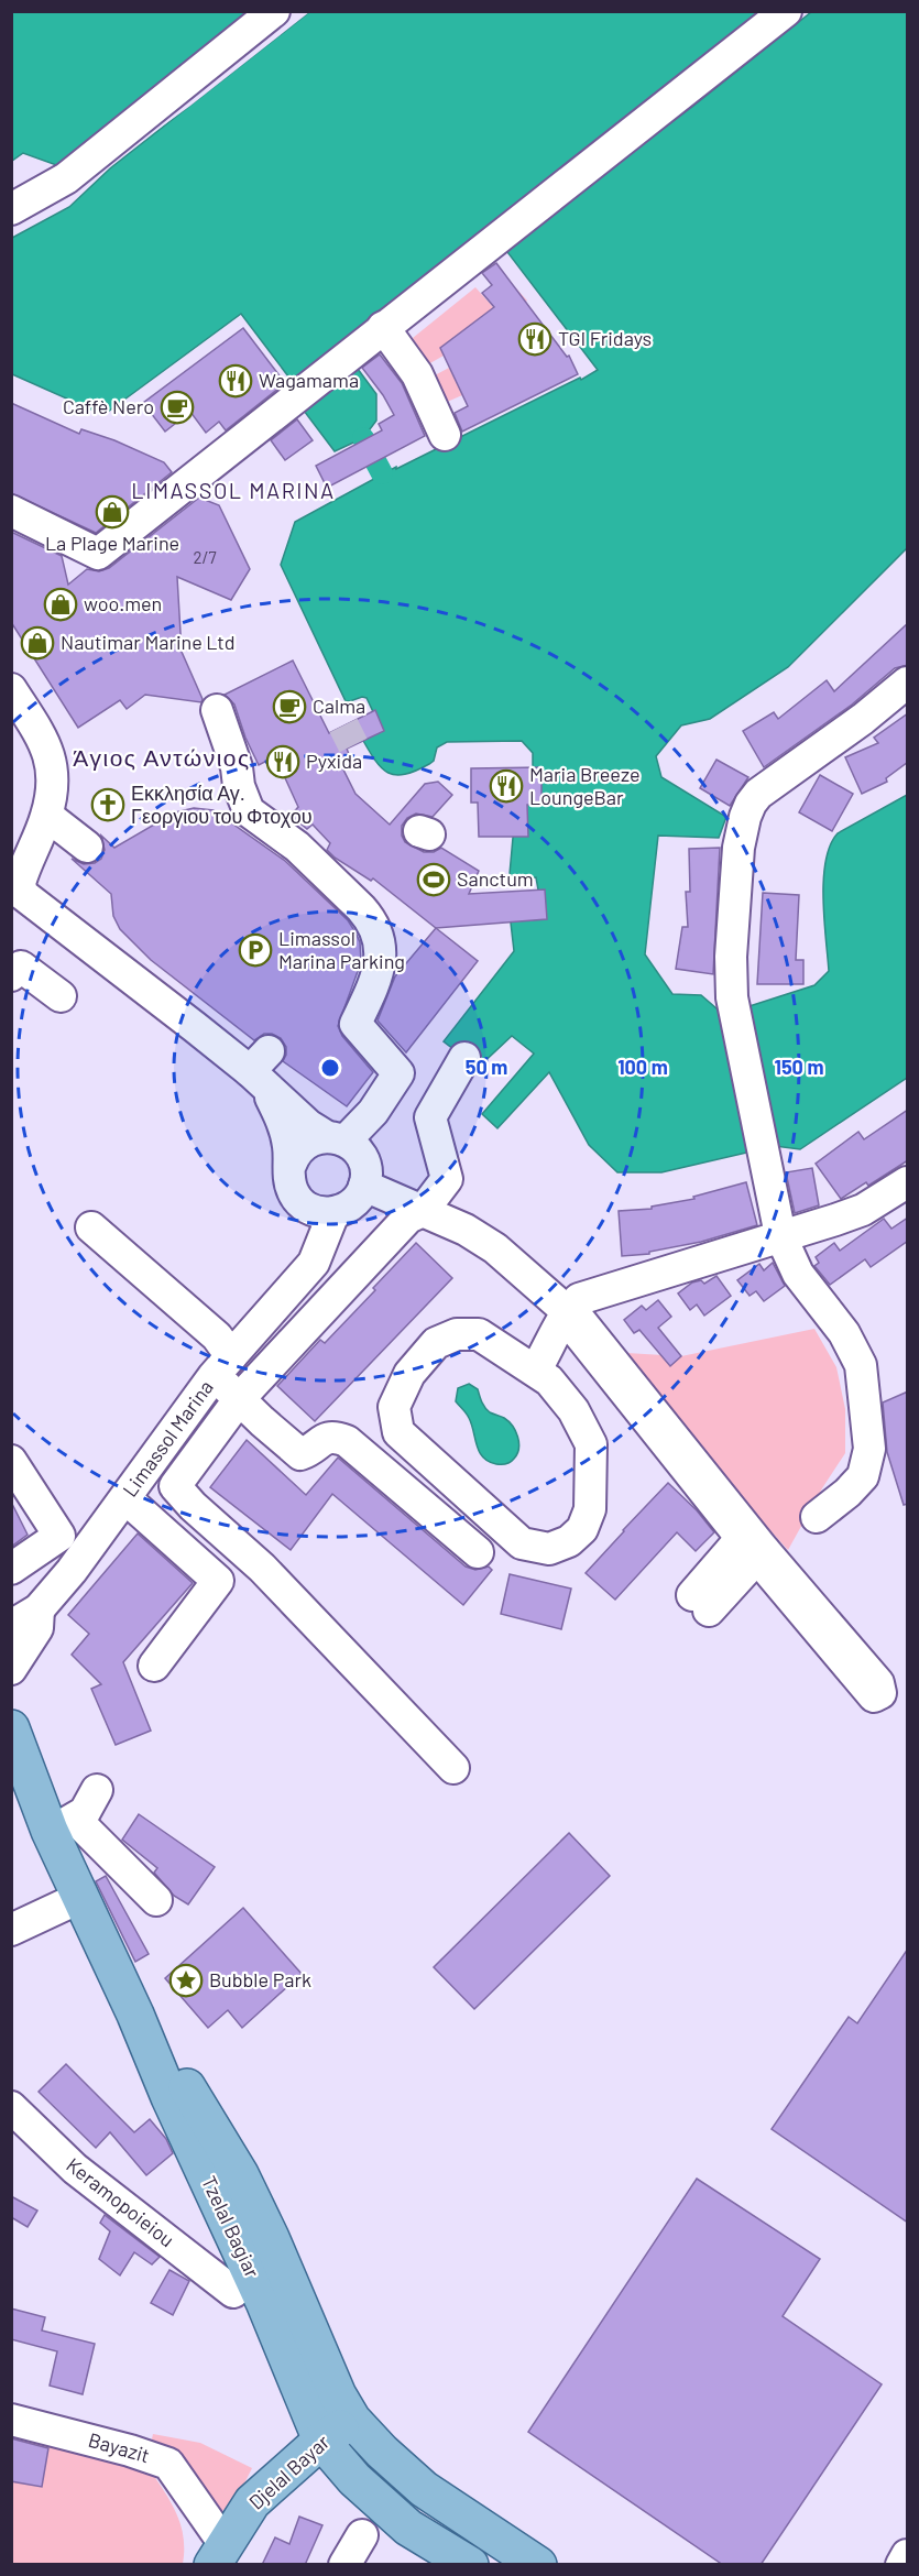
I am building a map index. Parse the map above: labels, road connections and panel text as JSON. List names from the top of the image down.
{
  "streets": {
    "main road": ["Tzelal Bagiar", "Djelal Bayar"],
    "street": ["Limassol Marina", "Keramopoieiou", "Bayazit"]
  },
  "crossings": [
    ["Tzelal Bagiar", "Djelal Bayar"],
    ["Bayazit", "Djelal Bayar"]
  ],
  "districts": ["LIMASSOL MARINA", "Άγιος Αντώνιος"],
  "places": {
    "restaurant": [
      "TGI Fridays",
      "Wagamama",
      "Pyxida",
      "Maria Breeze LoungeBar"
    ],
    "cafe": ["Caffè Nero", "Calma"],
    "shop": ["La Plage Marine", "woo.men", "Nautimar Marine Ltd"],
    "church": ["Εκκλησία Αγ. Γεοργιου του Φτοχου"],
    "sports": ["Sanctum"],
    "parking": ["Limassol Marina Parking"],
    "place": ["Bubble Park"]
  },
  "house_numbers": ["2/7"],
  "rings": ["50 m", "100 m", "150 m"]
}
